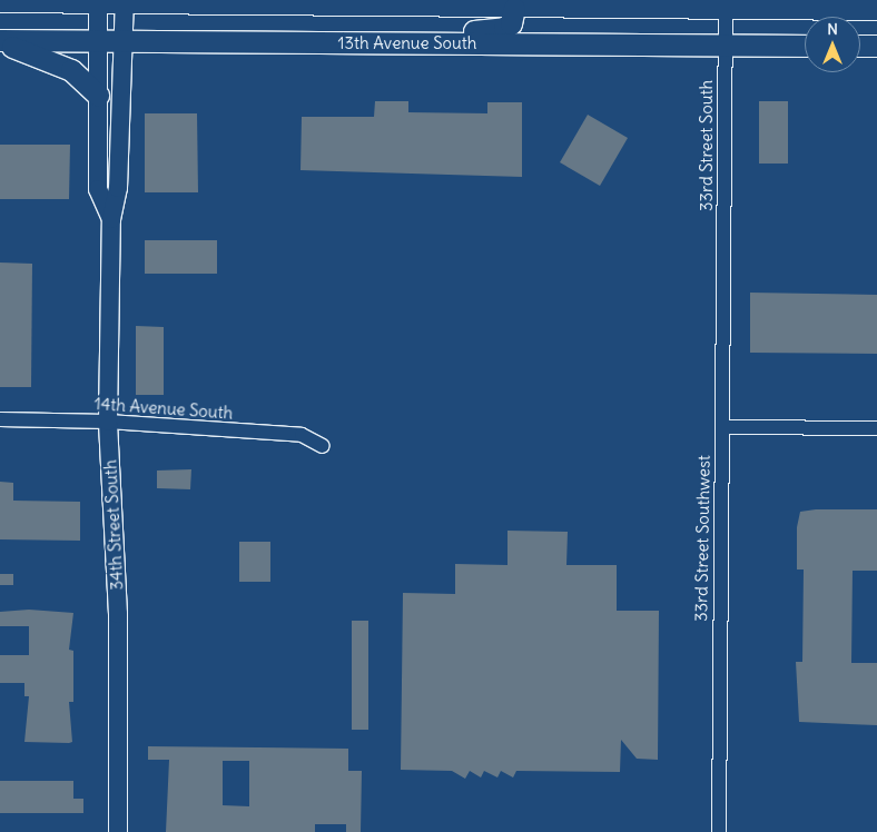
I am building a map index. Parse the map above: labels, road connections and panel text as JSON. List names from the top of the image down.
{
  "streets": {
    "main road": ["13th Avenue South"],
    "street": [
      "33rd Street South",
      "14th Avenue South",
      "34th Street South",
      "33rd Street Southwest"
    ]
  },
  "crossings": [
    ["13th Avenue South", "33rd Street South"],
    ["13th Avenue South", "34th Street South"],
    ["33rd Street South", "33rd Street Southwest"],
    ["14th Avenue South", "34th Street South"]
  ],
  "north": "top"
}
